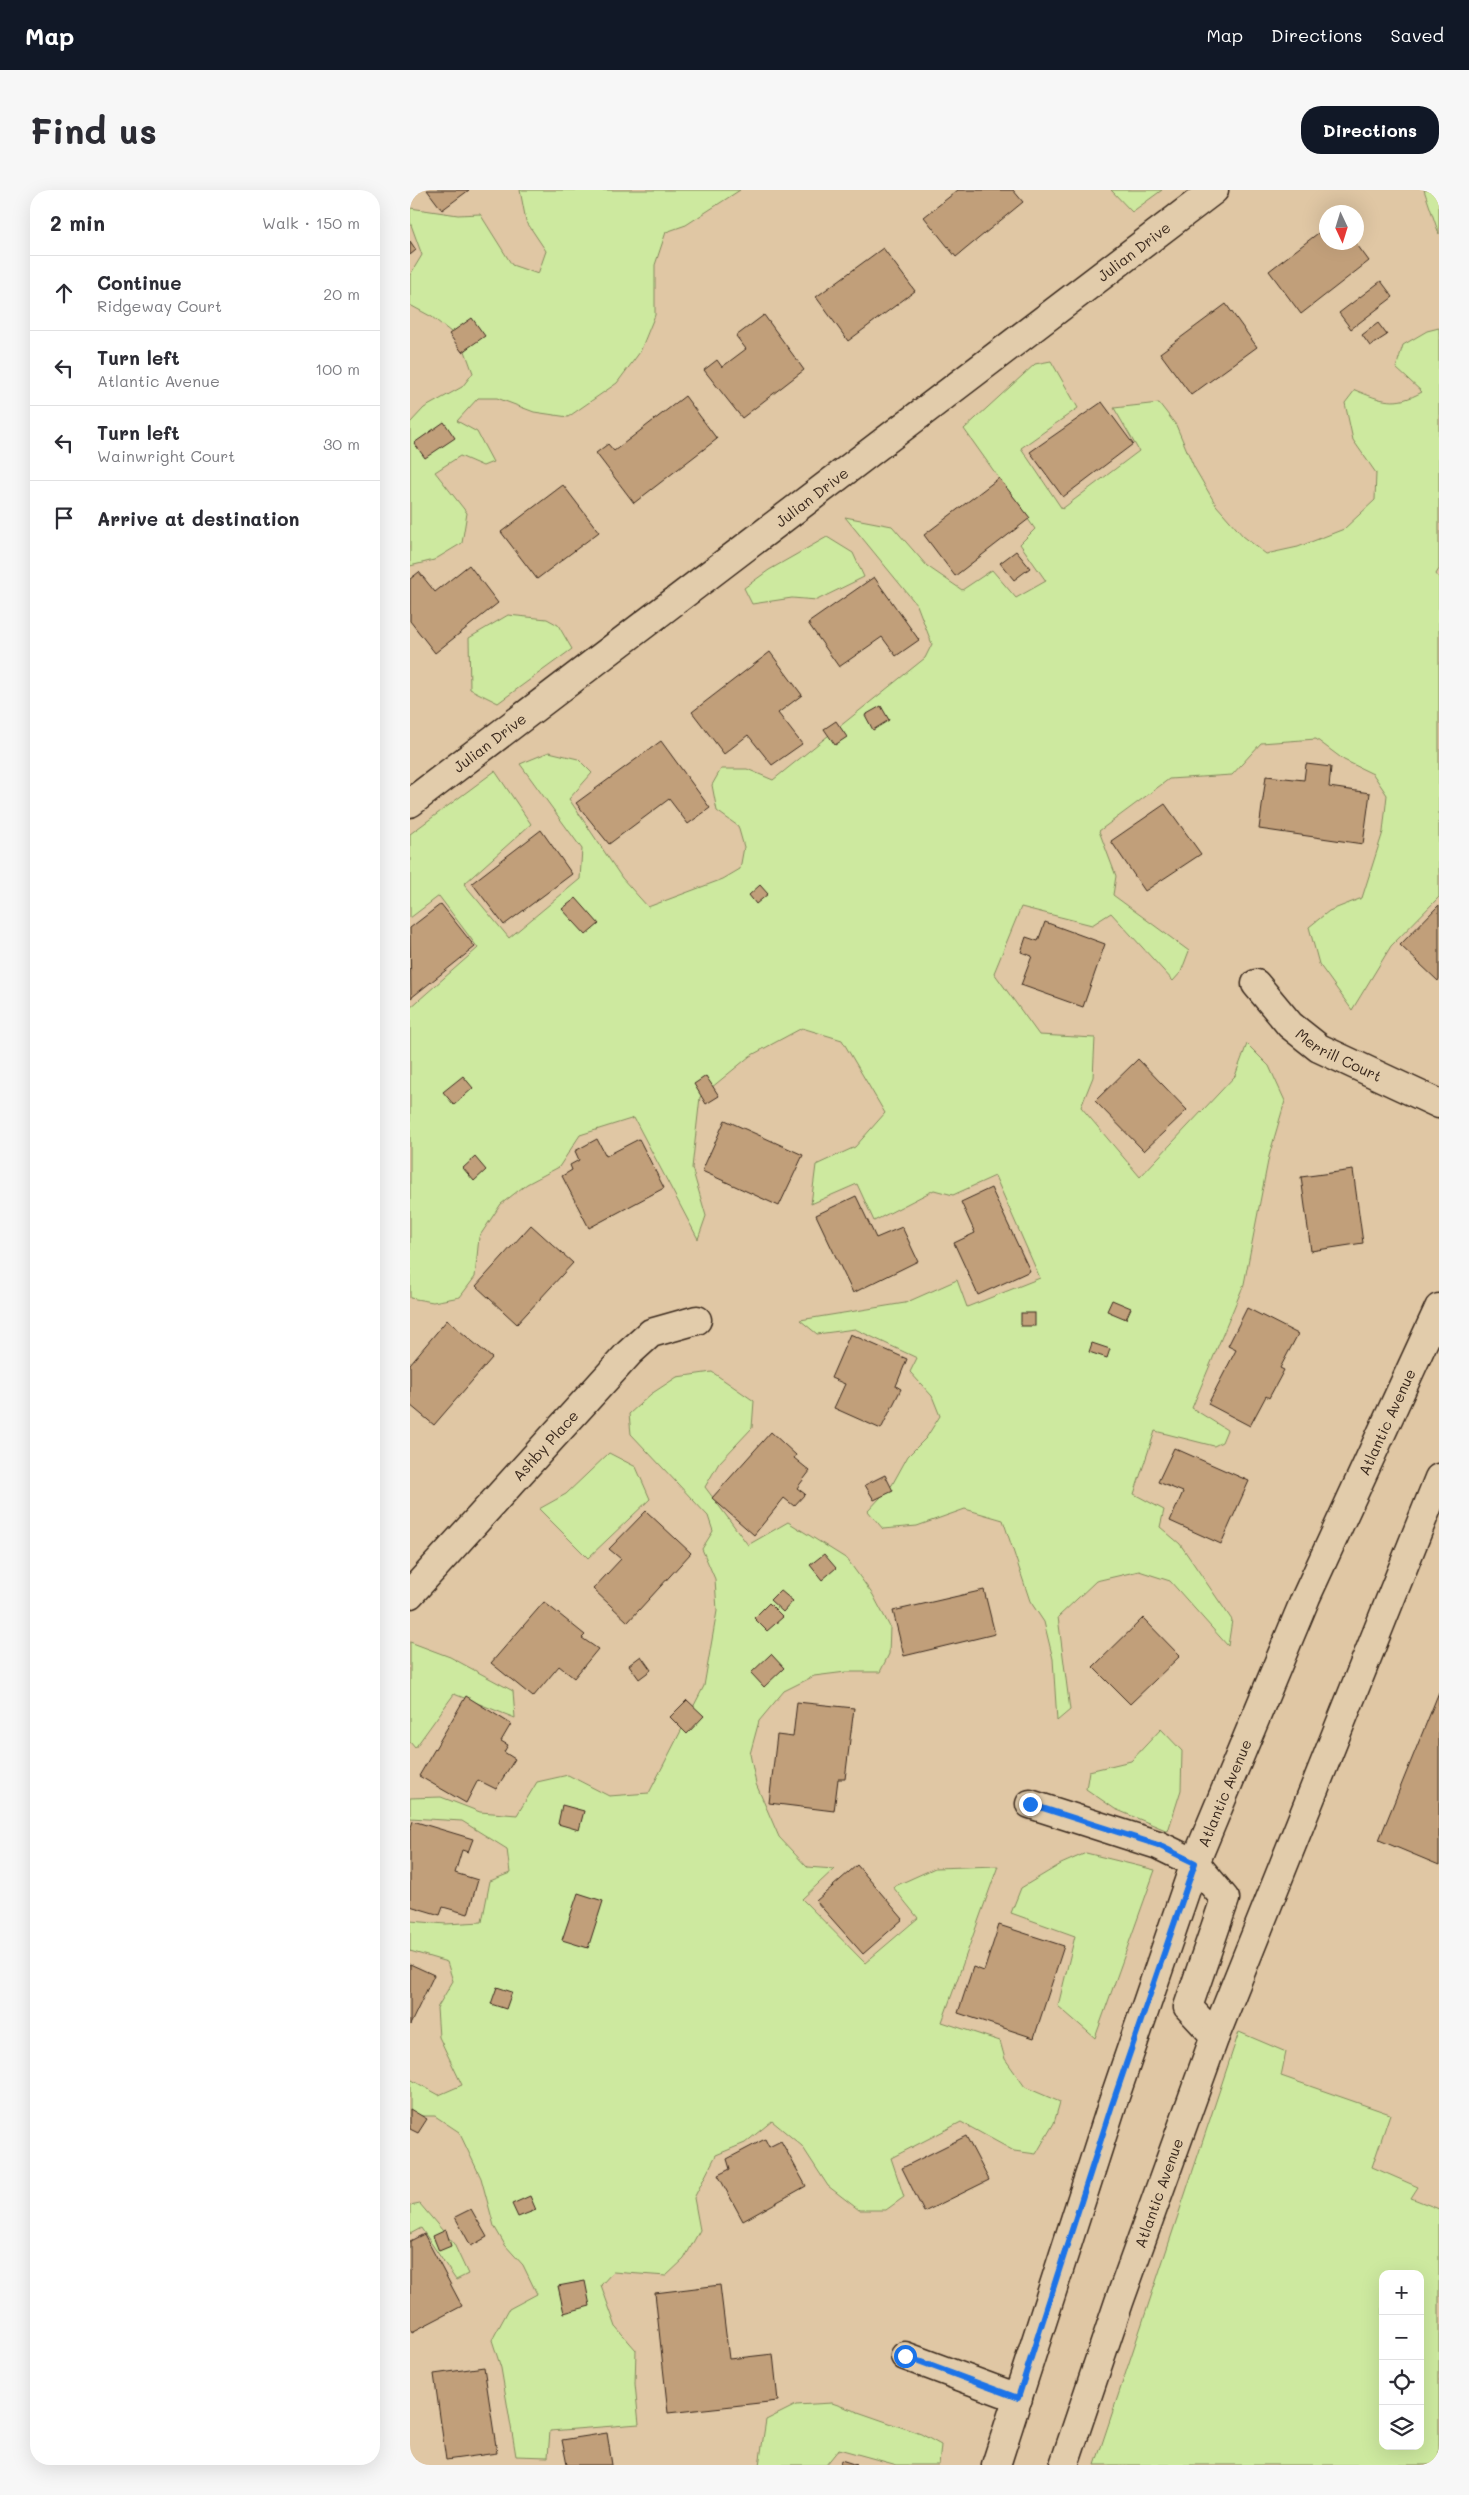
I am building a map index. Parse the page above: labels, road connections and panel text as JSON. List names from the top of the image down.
{
  "streets": {
    "main road": [
      "Julian Drive",
      "Merrill Court",
      "Atlantic Avenue",
      "Ashby Place"
    ]
  },
  "north": "bottom",
  "page": {
    "header": "Map",
    "nav": ["Map", "Directions", "Saved"],
    "buttons": "Directions",
    "title": "Find us",
    "heading": ["2 min", "Walk · 150 m"],
    "list": [
      ["Continue", "Ridgeway Court", "20 m"],
      ["Turn left", "Atlantic Avenue", "100 m"],
      ["Turn left", "Wainwright Court", "30 m"],
      "Arrive at destination"
    ],
    "map_buttons": ["+", "−"]
  }
}
